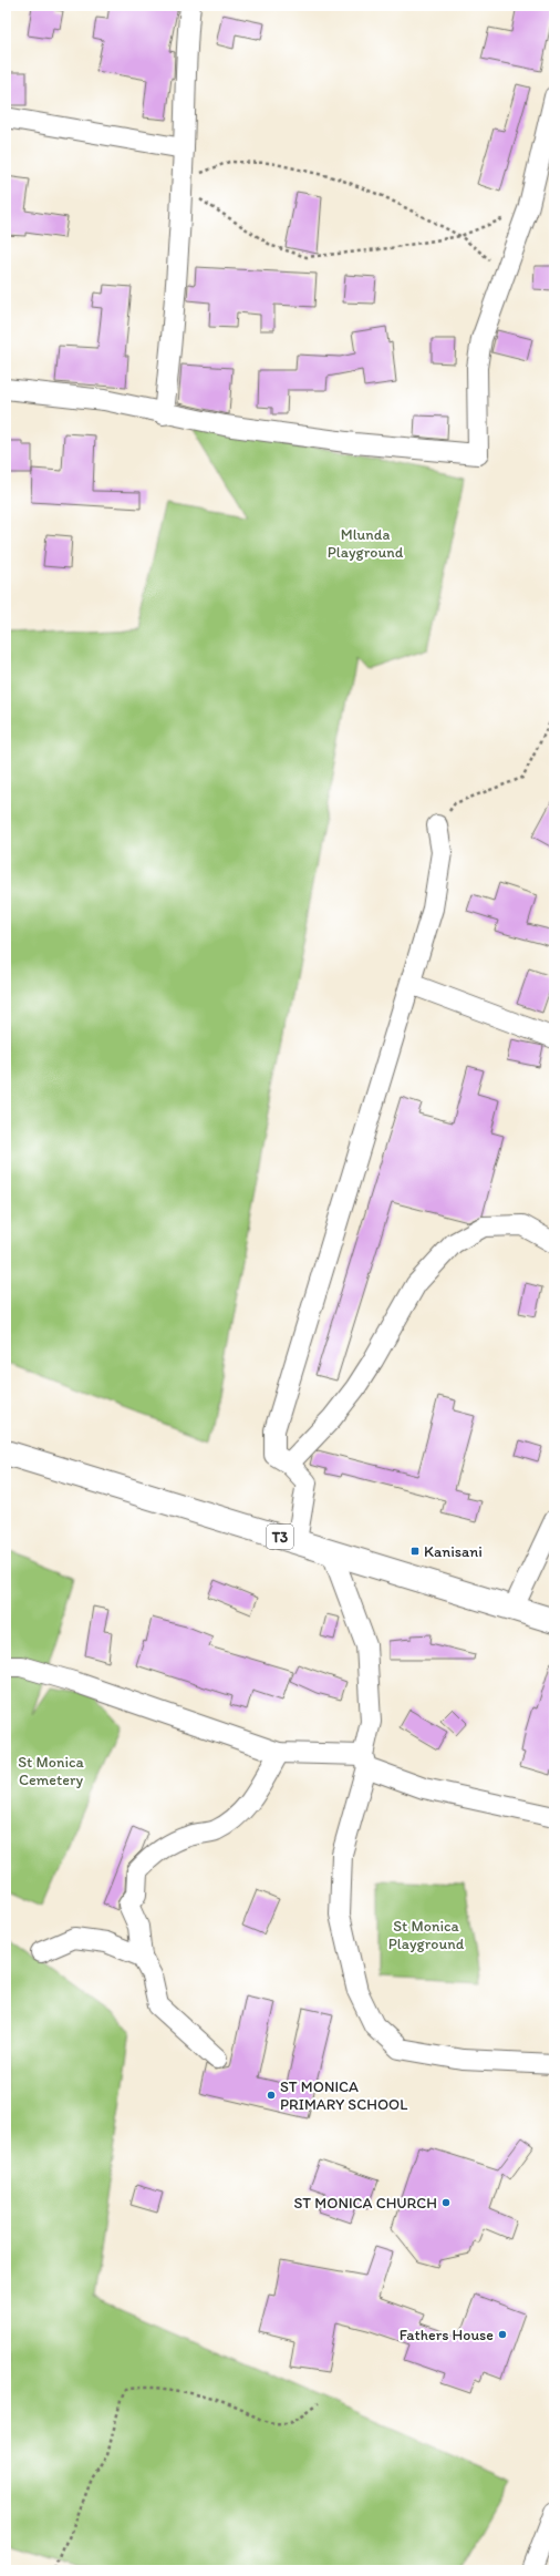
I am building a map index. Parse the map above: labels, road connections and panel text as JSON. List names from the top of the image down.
{
  "streets": {
    "highway": ["T3"]
  },
  "parks": ["Mlunda Playground", "St Monica Cemetery", "St Monica Playground"],
  "places": {
    "transit": ["Kanisani"],
    "other": ["ST MONICA PRIMARY SCHOOL", "ST MONICA CHURCH", "Fathers House"]
  }
}
